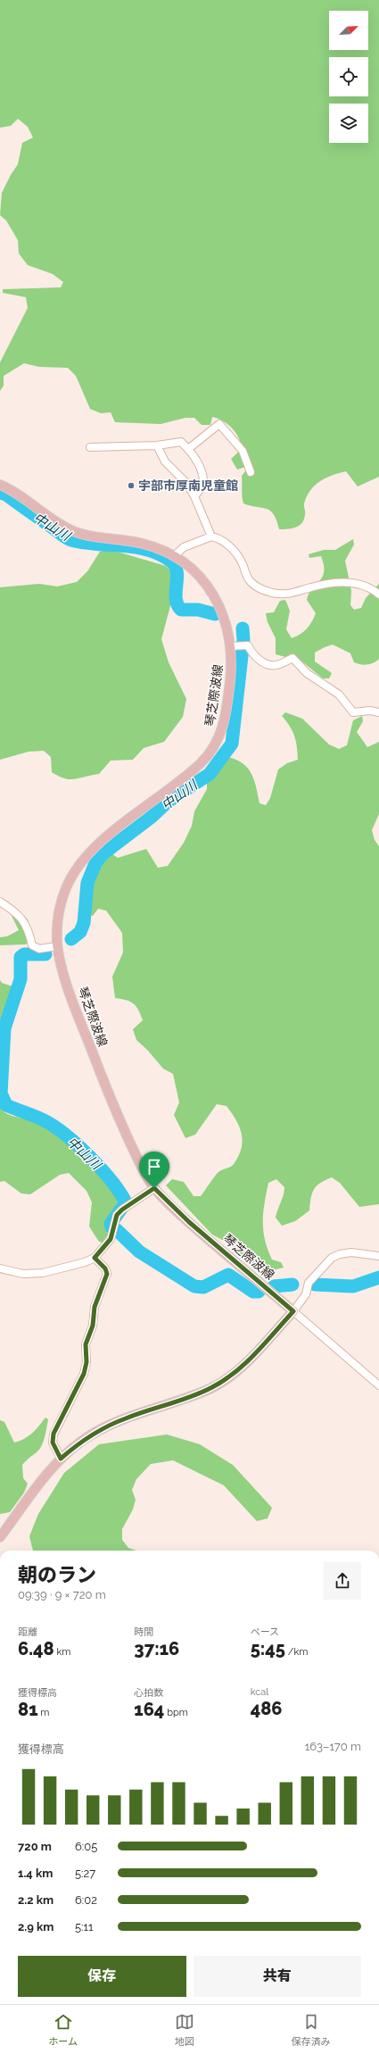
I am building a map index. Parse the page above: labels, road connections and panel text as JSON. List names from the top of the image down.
{
  "streets": {
    "main road": ["琴芝際波線"]
  },
  "water": ["中山川"],
  "places": ["宇部市厚南児童館"],
  "north": "top right",
  "page": {
    "heading": ["朝のラン", "09:39 · 9 × 720 m"],
    "stats": [
      ["距離", "6.48 km"],
      ["時間", "37:16"],
      ["ペース", "5:45 /km"],
      ["獲得標高", "81 m"],
      ["心拍数", "164 bpm"],
      ["kcal", "486"]
    ],
    "chart": ["獲得標高", "163–170 m"],
    "list": [
      {
        "name": "720 m",
        "note": "6:05"
      },
      {
        "name": "1.4 km",
        "note": "5:27"
      },
      {
        "name": "2.2 km",
        "note": "6:02"
      },
      {
        "name": "2.9 km",
        "note": "5:11"
      }
    ],
    "buttons": ["保存", "共有"],
    "tabs": ["ホーム", "地図", "保存済み"]
  }
}
